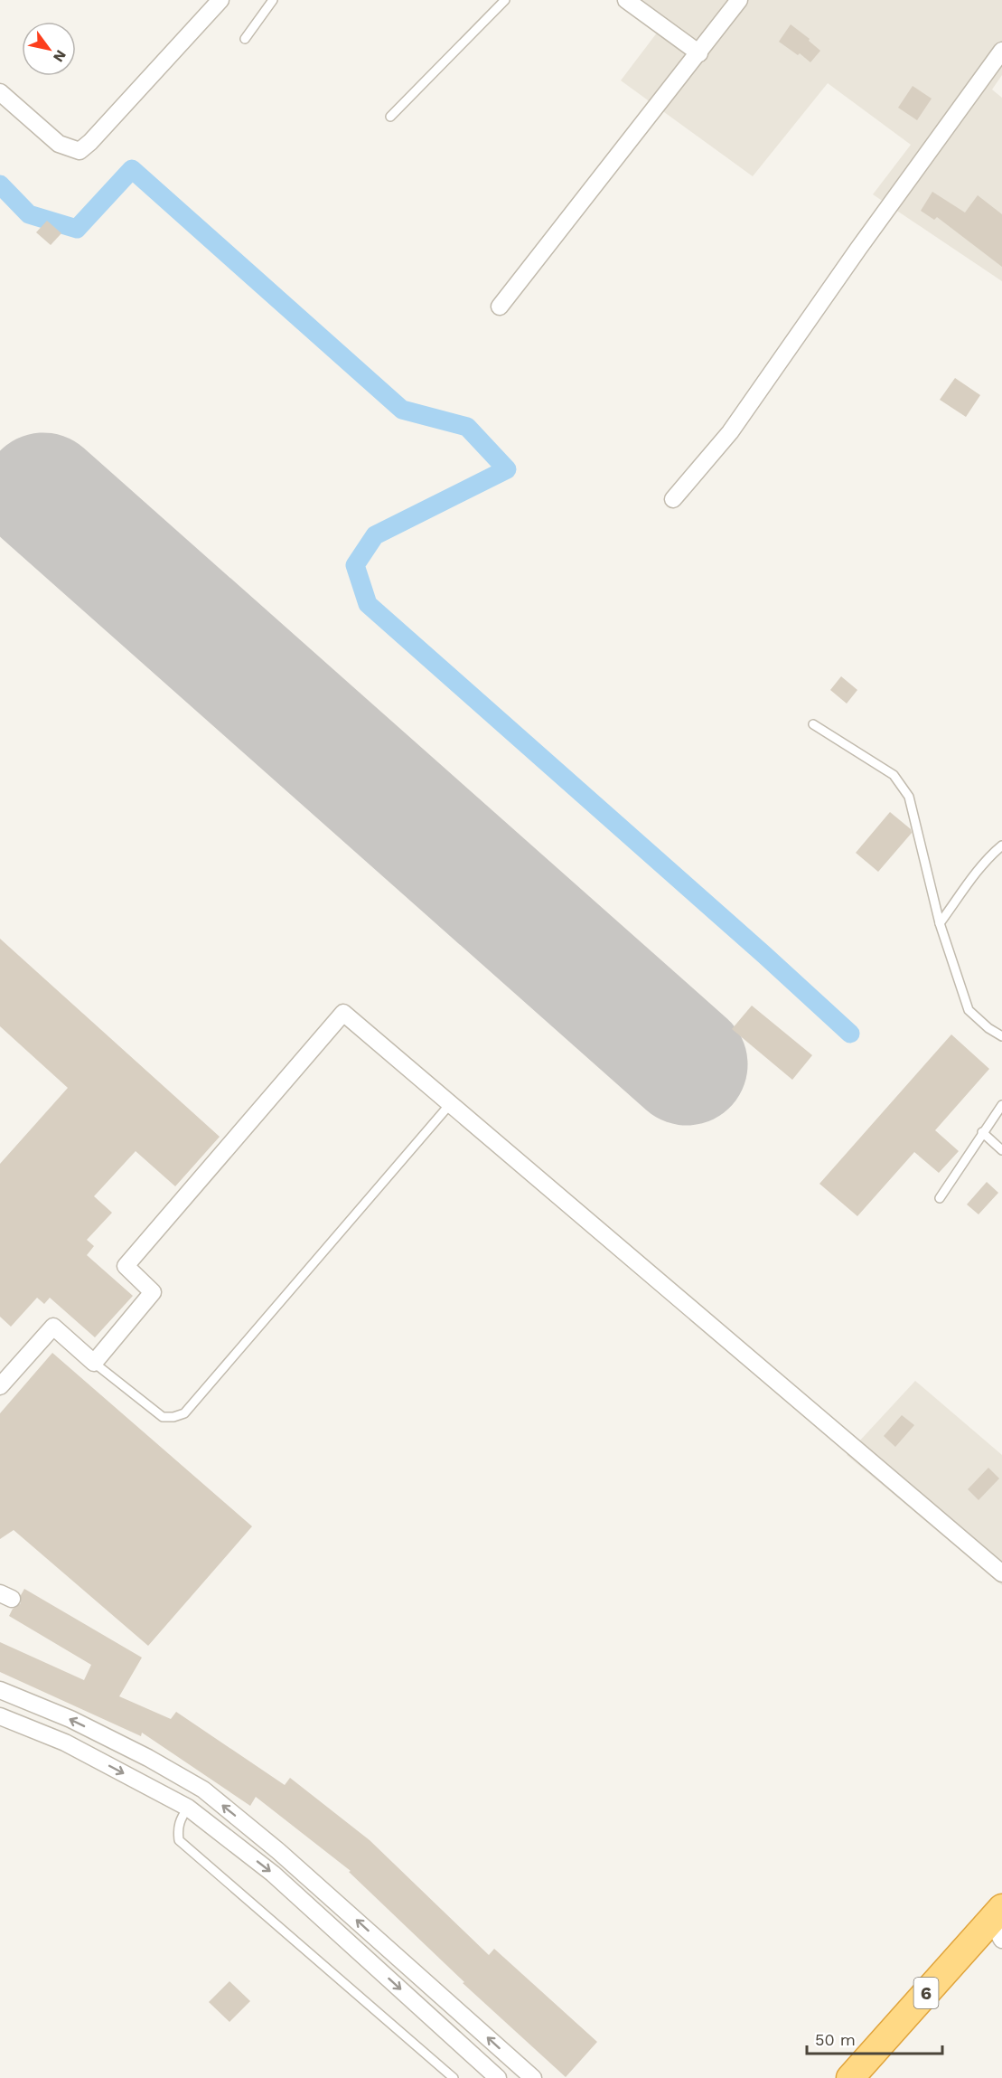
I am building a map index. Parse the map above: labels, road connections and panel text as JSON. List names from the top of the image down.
{
  "streets": {
    "highway": ["6"]
  },
  "scale_bar": "50 m",
  "north": "bottom right"
}
